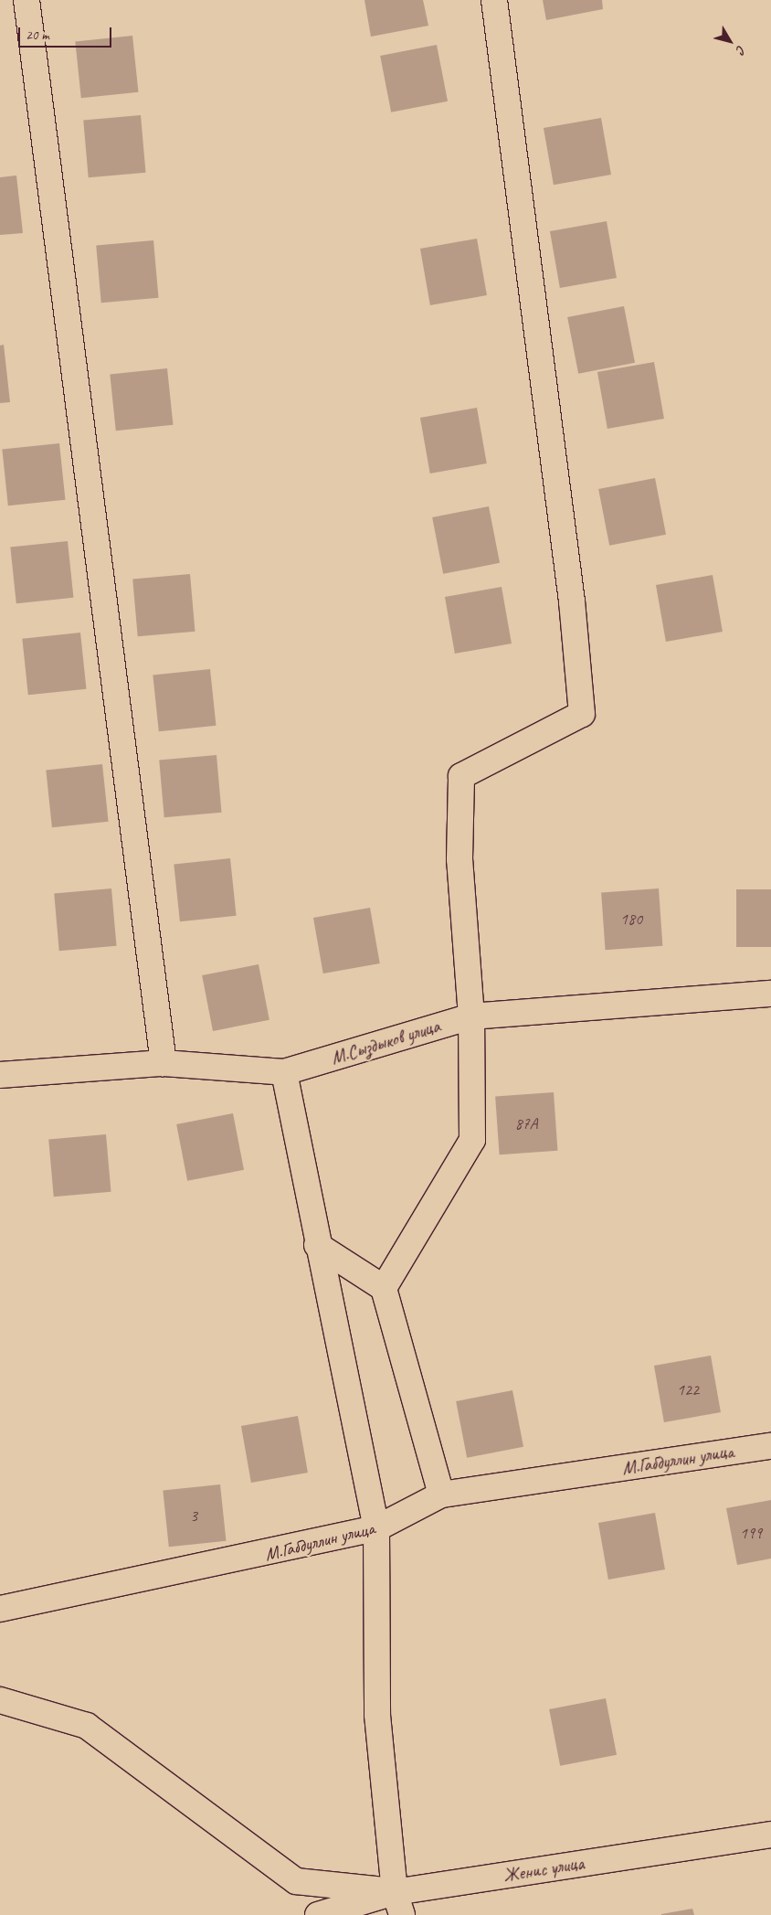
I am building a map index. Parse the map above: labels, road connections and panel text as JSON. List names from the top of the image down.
{
  "streets": {
    "street": ["М.Сыздыков улица", "М.Габдуллин улица", "Женис улица"]
  },
  "house_numbers": [
    "180",
    "87А",
    "122",
    "3",
    "199"
  ],
  "scale_bar": "20 m",
  "north": "bottom right"
}
